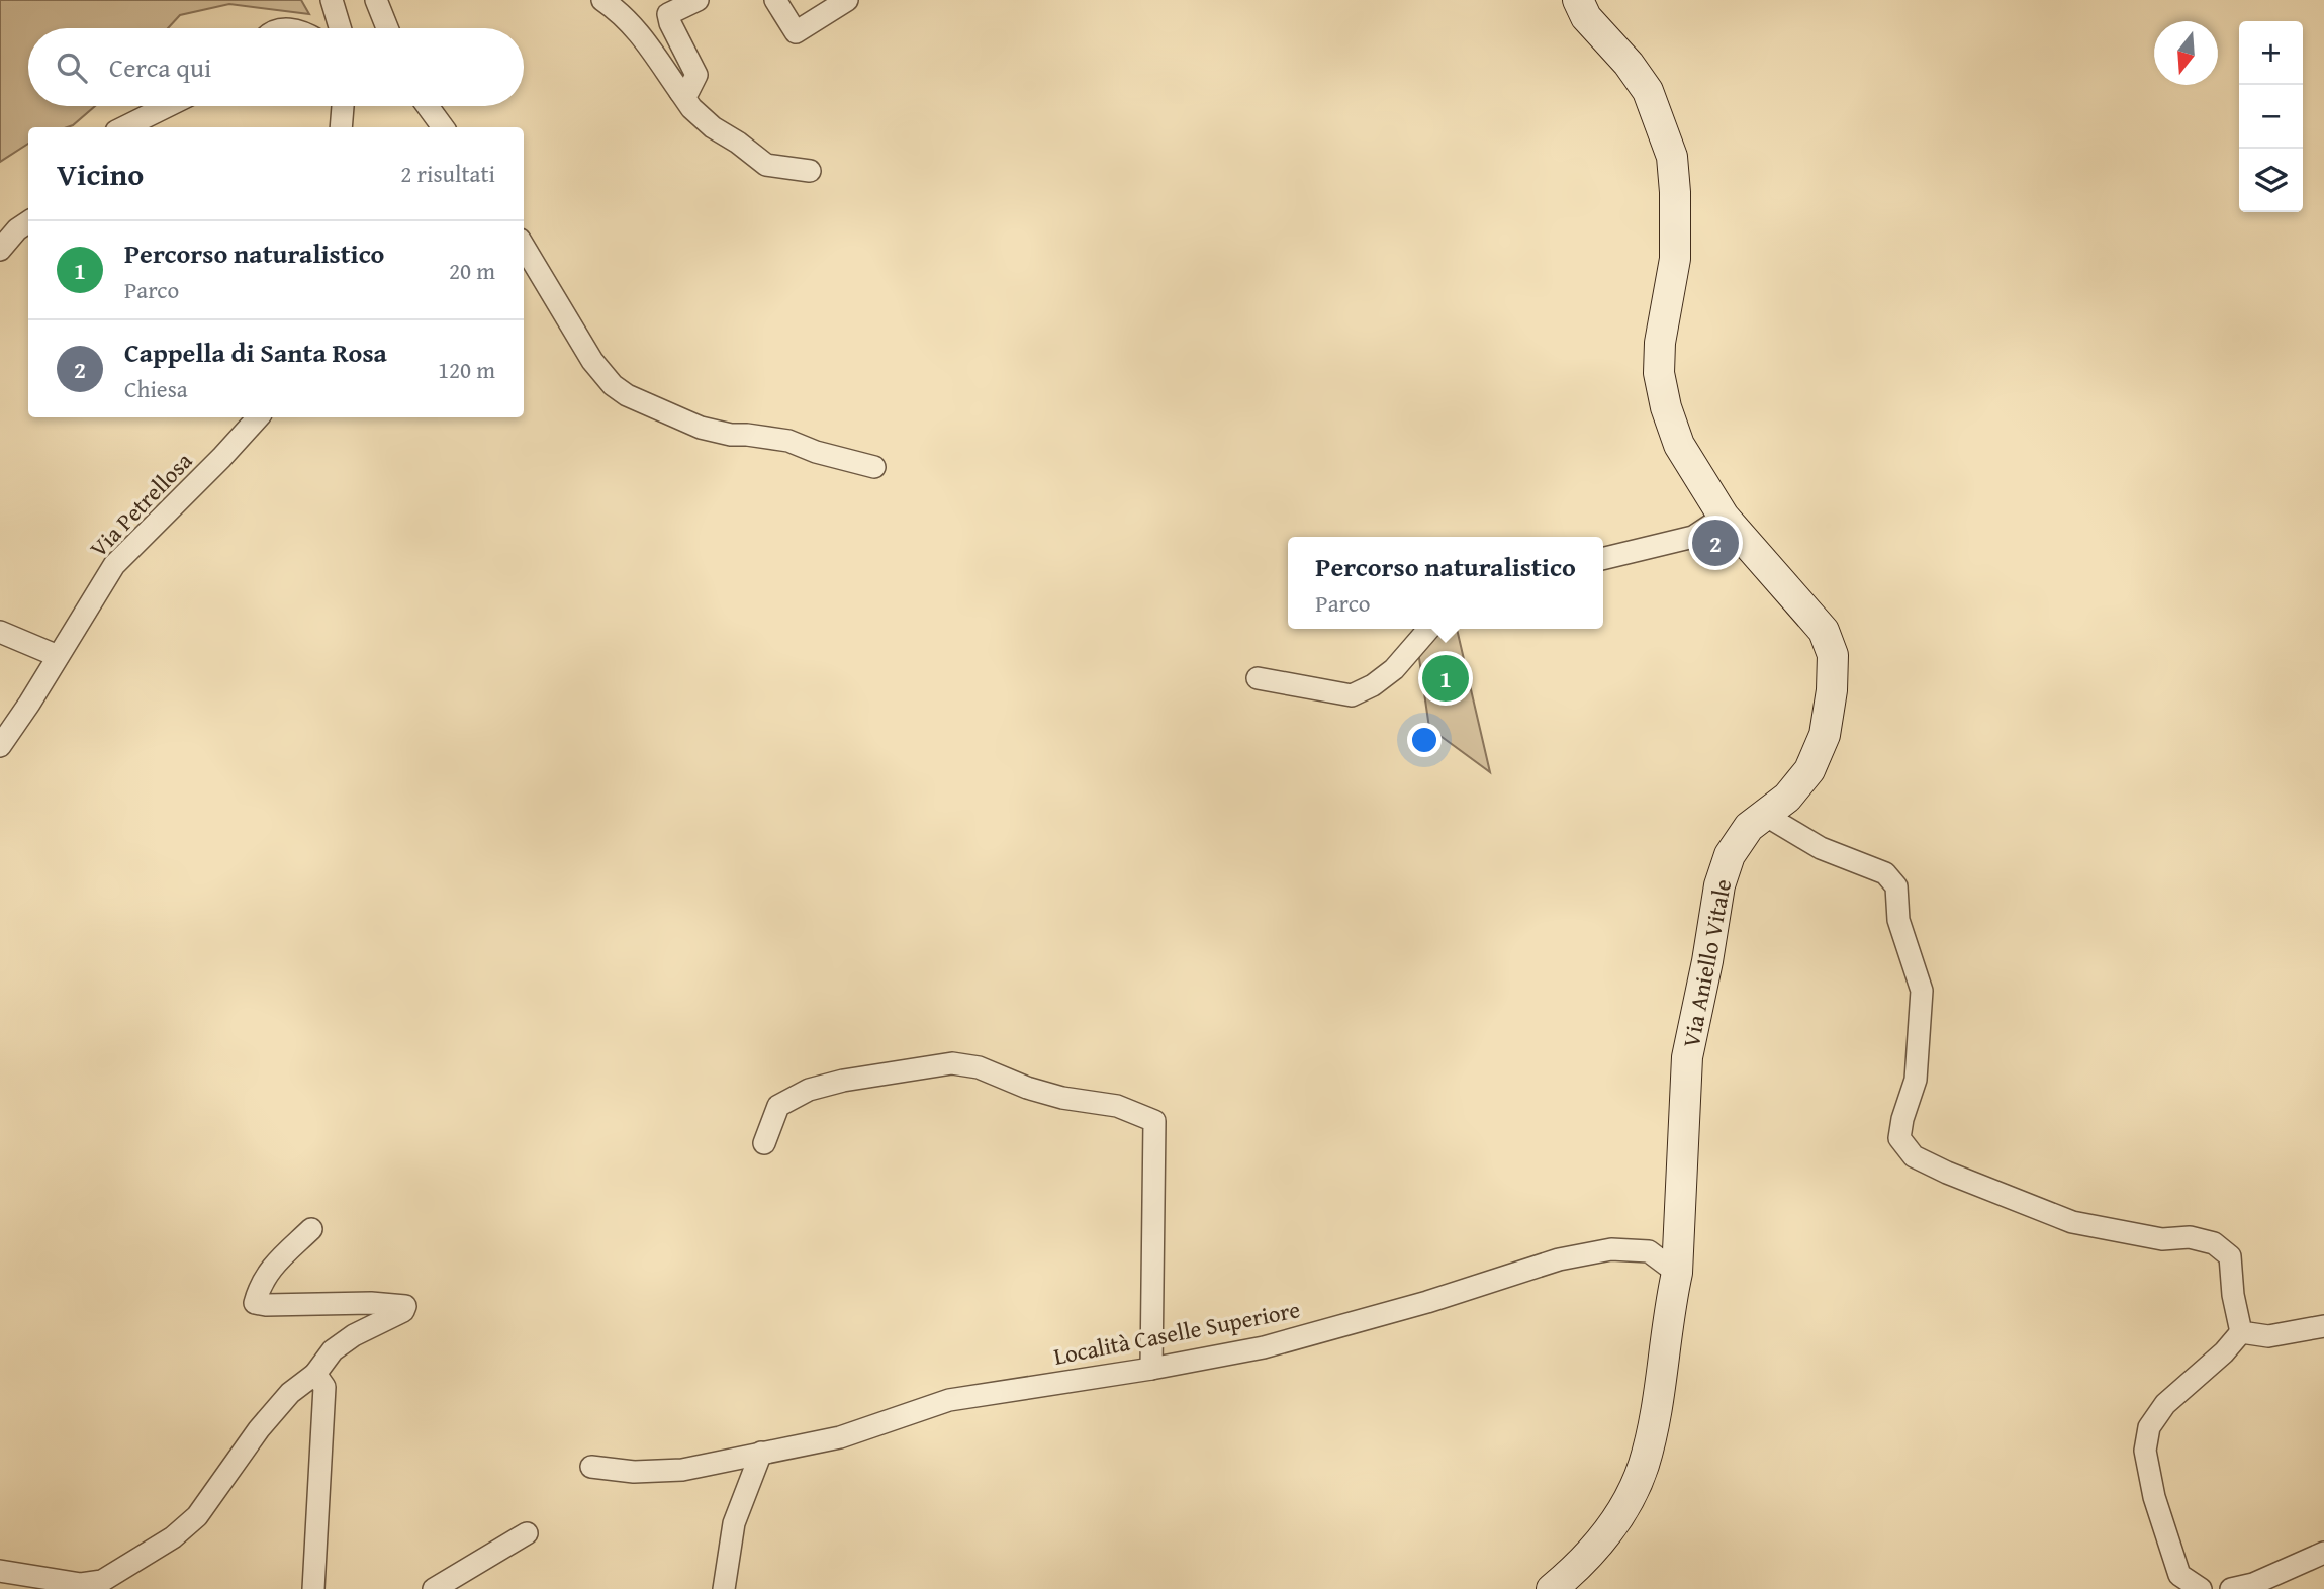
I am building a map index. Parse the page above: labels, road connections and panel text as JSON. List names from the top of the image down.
{
  "streets": {
    "street": ["Via Petrellosa", "Via Aniello Vitale", "Località Caselle Superiore"]
  },
  "crossings": [
    ["Via Aniello Vitale", "Località Caselle Superiore"]
  ],
  "north": "bottom",
  "page": {
    "map_buttons": ["+", "−"],
    "search": "Cerca qui",
    "heading": ["Vicino", "2 risultati"],
    "list": [
      {
        "mark": "1",
        "name": "Percorso naturalistico",
        "note": "Parco",
        "value": "20 m"
      },
      {
        "mark": "2",
        "name": "Cappella di Santa Rosa",
        "note": "Chiesa",
        "value": "120 m"
      }
    ],
    "pins": ["2", "1"],
    "popup": ["Percorso naturalistico", "Parco"]
  }
}
